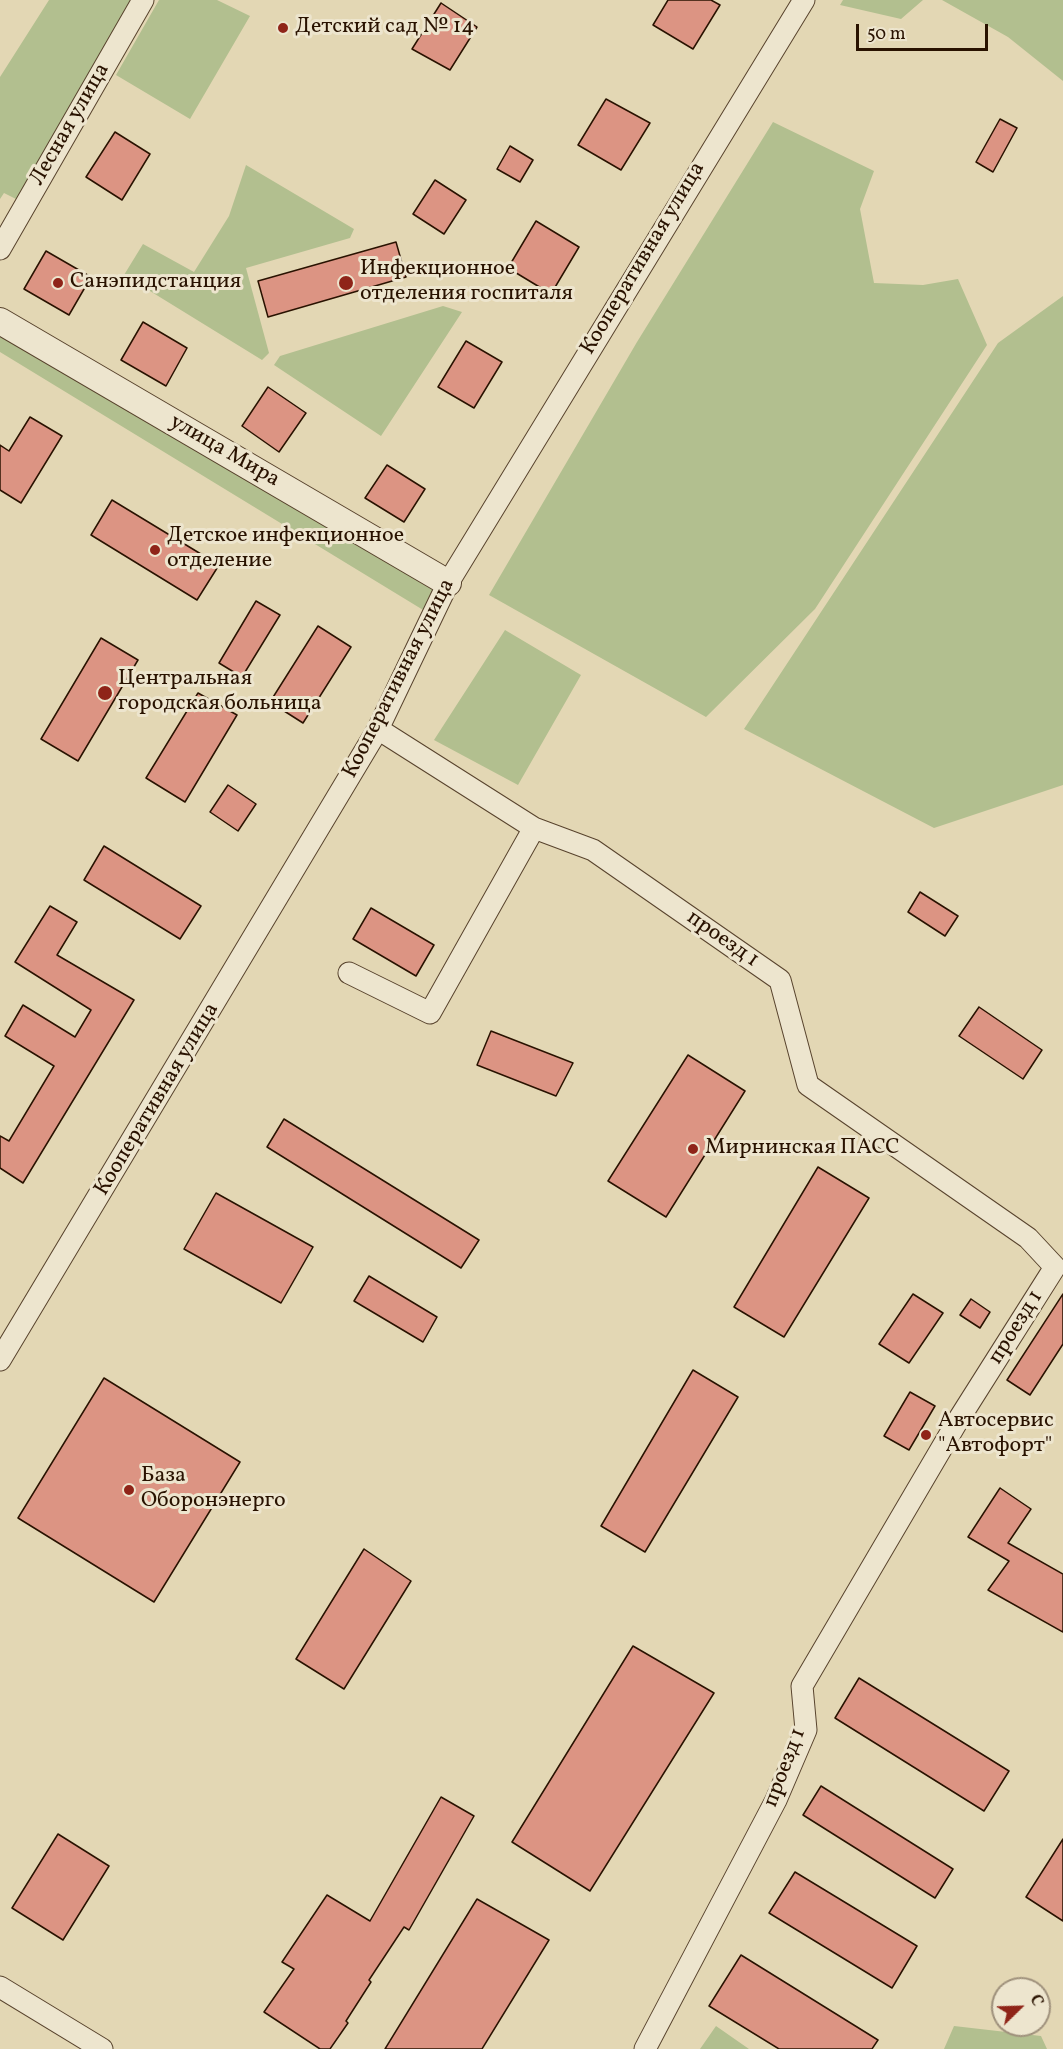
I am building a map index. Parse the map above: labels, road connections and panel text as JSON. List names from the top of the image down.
{
  "streets": {
    "street": [
      "Лесная улица",
      "Кооперативная улица",
      "улица Мира",
      "проезд 1"
    ]
  },
  "crossings": [
    ["Кооперативная улица", "улица Мира"],
    ["Кооперативная улица", "проезд 1"]
  ],
  "places": [
    "Детский сад № 14",
    "Санэпидстанция",
    "Инфекционное отделения госпиталя",
    "Детское инфекционное отделение",
    "Центральная городская больница",
    "Мирнинская ПАСС",
    "Автосервис \"Автофорт\"",
    "База Оборонэнерго"
  ],
  "scale_bar": "50 m",
  "north": "top right"
}
